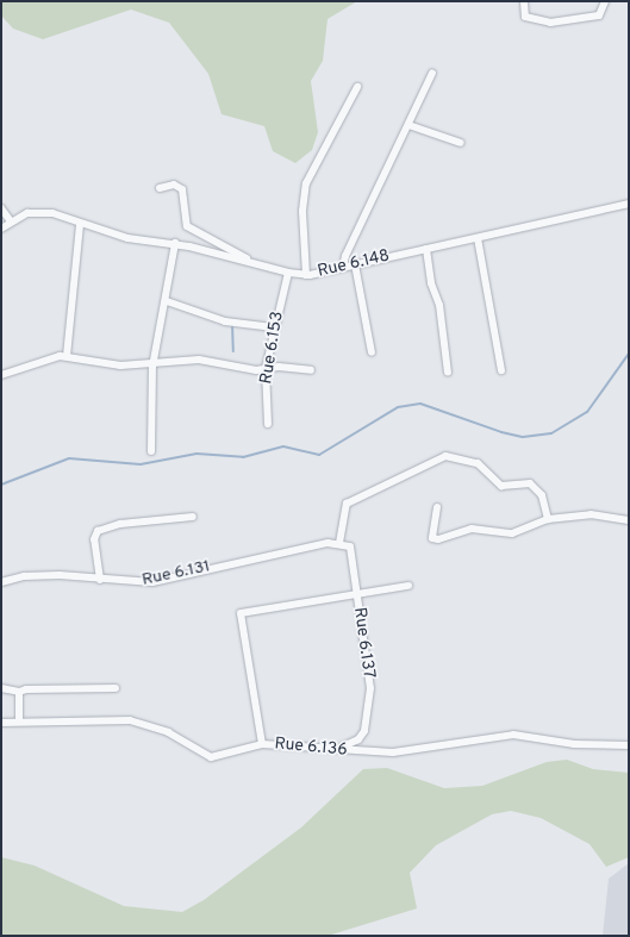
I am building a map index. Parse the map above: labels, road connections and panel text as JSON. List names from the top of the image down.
{
  "streets": {
    "street": [
      "Rue 6.148",
      "Rue 6.153",
      "Rue 6.131",
      "Rue 6.137",
      "Rue 6.136"
    ]
  },
  "crossings": [
    ["Rue 6.148", "Rue 6.153"],
    ["Rue 6.131", "Rue 6.137"],
    ["Rue 6.137", "Rue 6.136"]
  ]
}
